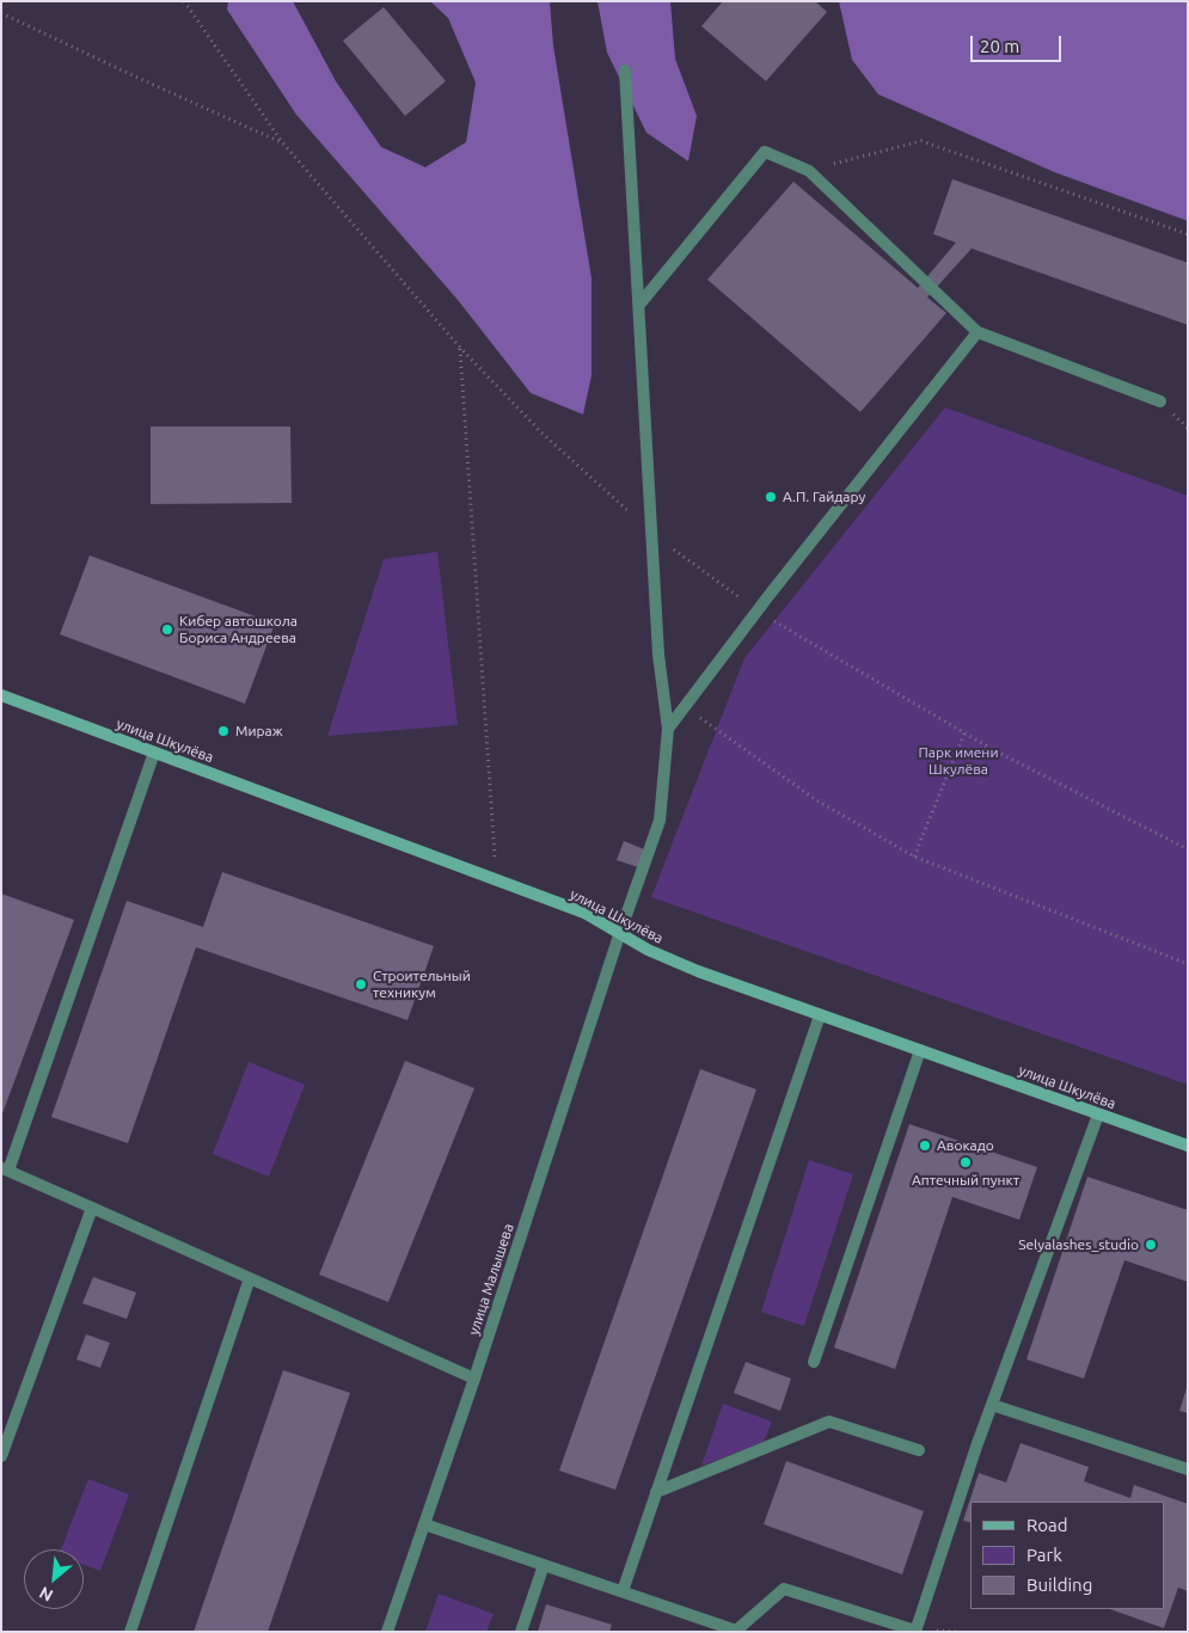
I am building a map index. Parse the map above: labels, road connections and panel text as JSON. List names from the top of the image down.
{
  "streets": {
    "street": ["улица Шкулёва", "улица Малышева"]
  },
  "crossings": [
    ["улица Шкулёва", "улица Малышева"]
  ],
  "parks": ["Парк имени Шкулёва"],
  "places": [
    "А.П. Гайдару",
    "Кибер автошкола Бориса Андреева",
    "Мираж",
    "Строительный техникум",
    "Авокадо",
    "Аптечный пункт",
    "Selyalashes_studio"
  ],
  "legend": ["Road", "Park", "Building"],
  "scale_bar": "20 m",
  "north": "bottom left"
}
